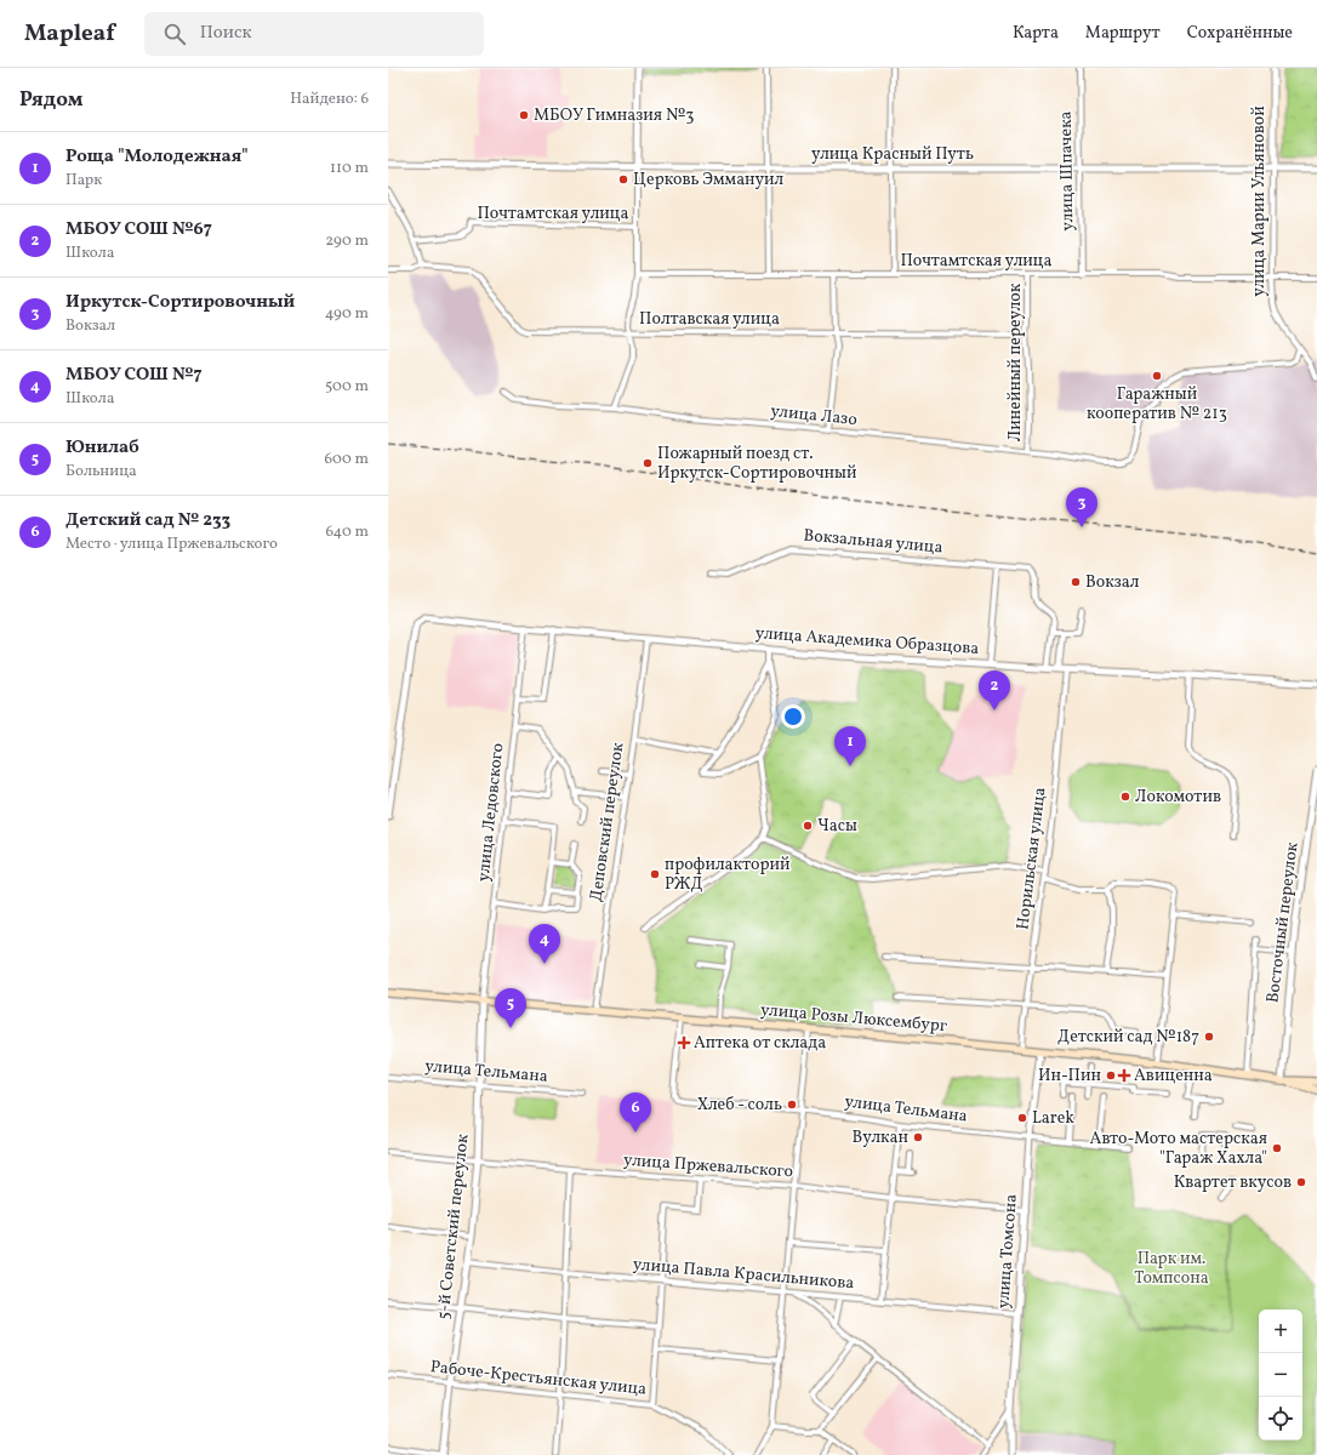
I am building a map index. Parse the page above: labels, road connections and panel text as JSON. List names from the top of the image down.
{
  "streets": {
    "main road": ["улица Розы Люксембург"],
    "street": [
      "улица Красный Путь",
      "улица Шпачека",
      "улица Марии Ульяновой",
      "Почтамтская улица",
      "Полтавская улица",
      "Линейный переулок",
      "улица Лазо",
      "Вокзальная улица",
      "улица Академика Образцова",
      "улица Ледовского",
      "Деповский переулок",
      "Норильская улица",
      "Восточный переулок",
      "улица Тельмана",
      "улица Пржевальского",
      "5-й Советский переулок",
      "улица Томсона",
      "улица Павла Красильникова",
      "Рабоче-Крестьянская улица"
    ]
  },
  "crossings": [
    ["улица Красный Путь", "улица Шпачека"],
    ["улица Красный Путь", "улица Марии Ульяновой"],
    ["улица Шпачека", "Почтамтская улица"],
    ["улица Марии Ульяновой", "Почтамтская улица"],
    ["улица Марии Ульяновой", "улица Лазо"],
    ["Почтамтская улица", "Линейный переулок"],
    ["Полтавская улица", "Линейный переулок"],
    ["Линейный переулок", "улица Лазо"],
    ["улица Академика Образцова", "улица Ледовского"],
    ["улица Академика Образцова", "Деповский переулок"],
    ["улица Академика Образцова", "Норильская улица"],
    ["улица Ледовского", "улица Розы Люксембург"],
    ["улица Ледовского", "5-й Советский переулок"],
    ["Деповский переулок", "улица Розы Люксембург"],
    ["Норильская улица", "улица Розы Люксембург"],
    ["Восточный переулок", "улица Розы Люксембург"],
    ["улица Розы Люксембург", "улица Тельмана"],
    ["улица Розы Люксембург", "5-й Советский переулок"],
    ["улица Розы Люксембург", "улица Томсона"],
    ["улица Тельмана", "5-й Советский переулок"],
    ["улица Тельмана", "улица Томсона"],
    ["улица Пржевальского", "5-й Советский переулок"],
    ["улица Пржевальского", "улица Томсона"],
    ["5-й Советский переулок", "улица Павла Красильникова"],
    ["5-й Советский переулок", "Рабоче-Крестьянская улица"],
    ["улица Томсона", "улица Павла Красильникова"]
  ],
  "parks": ["Парк им. Томпсона"],
  "places": {
    "other": [
      "МБОУ Гимназия №3",
      "Церковь Эммануил",
      "Гаражный кооператив № 213",
      "Пожарный поезд ст. Иркутск-Сортировочный",
      "Вокзал",
      "Локомотив",
      "Часы",
      "профилакторий РЖД",
      "Детский сад №187",
      "Ин-Пин",
      "Хлеб - соль",
      "Larek",
      "Вулкан",
      "Авто-Мото мастерская \"Гараж Хахла\"",
      "Квартет вкусов"
    ],
    "health": ["Аптека от склада", "Авиценна"]
  },
  "page": {
    "header": "Mapleaf",
    "search": "Поиск",
    "nav": ["Карта", "Маршрут", "Сохранённые"],
    "heading": ["Рядом", "Найдено: 6"],
    "list": [
      {
        "mark": "1",
        "name": "Роща \"Молодежная\"",
        "note": "Парк",
        "value": "110 m"
      },
      {
        "mark": "2",
        "name": "МБОУ СОШ №67",
        "note": "Школа",
        "value": "290 m"
      },
      {
        "mark": "3",
        "name": "Иркутск-Сортировочный",
        "note": "Вокзал",
        "value": "490 m"
      },
      {
        "mark": "4",
        "name": "МБОУ СОШ №7",
        "note": "Школа",
        "value": "500 m"
      },
      {
        "mark": "5",
        "name": "Юнилаб",
        "note": "Больница",
        "value": "600 m"
      },
      {
        "mark": "6",
        "name": "Детский сад № 233",
        "note": "Место · улица Пржевальского",
        "value": "640 m"
      }
    ],
    "pins": [
      "3",
      "2",
      "1",
      "4",
      "5",
      "6"
    ],
    "map_buttons": ["+", "−"]
  }
}
